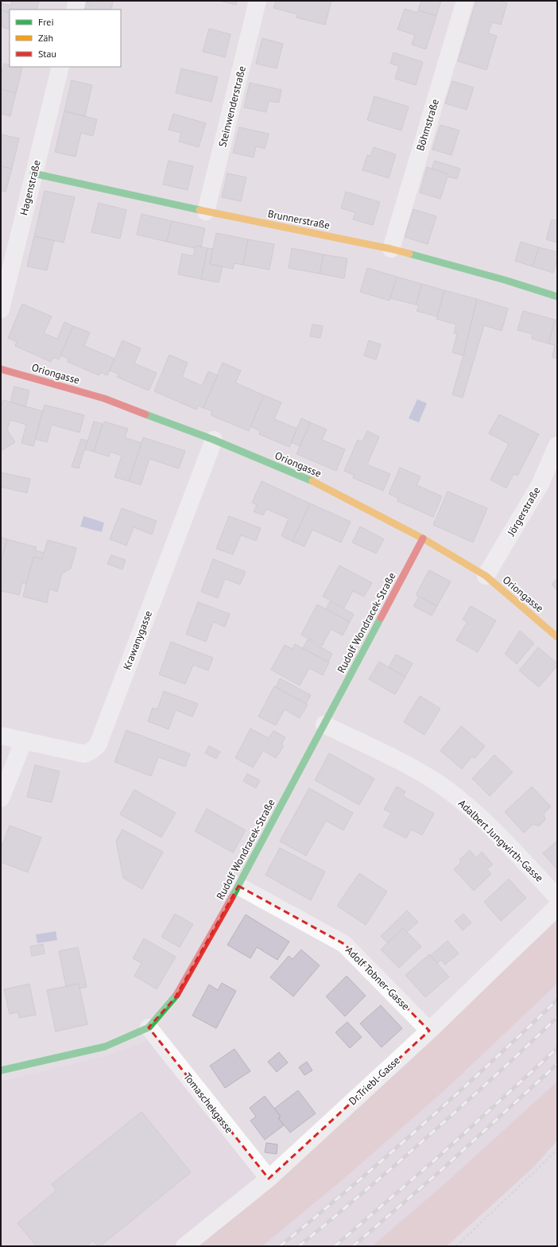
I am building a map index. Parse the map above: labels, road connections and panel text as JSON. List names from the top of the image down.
{
  "streets": {
    "street": [
      "Steinwenderstraße",
      "Böhmstraße",
      "Hagenstraße",
      "Brunnerstraße",
      "Oriongasse",
      "Jörgerstraße",
      "Rudolf Wondracek-Straße",
      "Krawanygasse",
      "Adalbert Jungwirth-Gasse",
      "Adolf Tobner-Gasse",
      "Dr.Triebl-Gasse",
      "Tomaschekgasse"
    ]
  },
  "crossings": [
    ["Steinwenderstraße", "Brunnerstraße"],
    ["Böhmstraße", "Brunnerstraße"],
    ["Hagenstraße", "Brunnerstraße"],
    ["Oriongasse", "Jörgerstraße"],
    ["Oriongasse", "Rudolf Wondracek-Straße"],
    ["Oriongasse", "Krawanygasse"],
    ["Rudolf Wondracek-Straße", "Adalbert Jungwirth-Gasse"],
    ["Rudolf Wondracek-Straße", "Adolf Tobner-Gasse"],
    ["Rudolf Wondracek-Straße", "Tomaschekgasse"],
    ["Adolf Tobner-Gasse", "Dr.Triebl-Gasse"],
    ["Dr.Triebl-Gasse", "Tomaschekgasse"]
  ],
  "legend": ["Frei", "Zäh", "Stau"]
}
